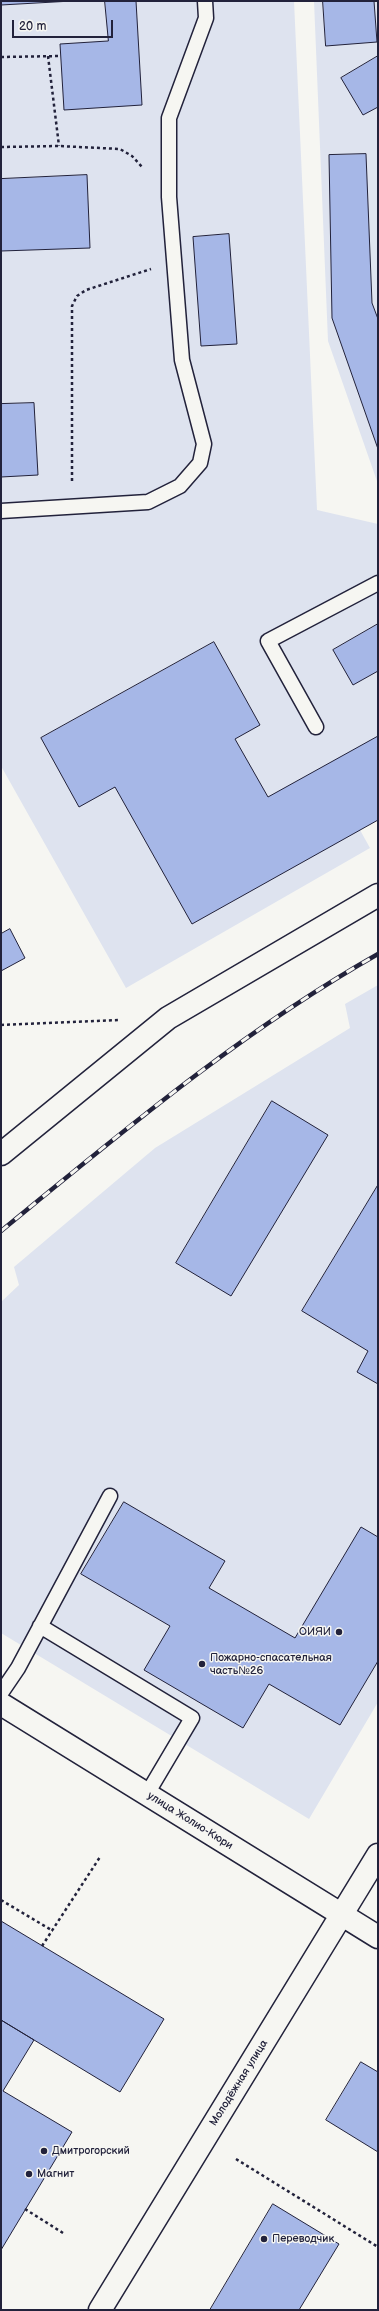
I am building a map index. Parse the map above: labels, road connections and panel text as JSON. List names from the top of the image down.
{
  "streets": {
    "main road": ["улица Жолио-Кюри", "Молодёжная улица"]
  },
  "crossings": [
    ["улица Жолио-Кюри", "Молодёжная улица"]
  ],
  "places": [
    "ОИЯИ",
    "Пожарно-спасательная часть№26",
    "Дмитрогорский",
    "Магнит",
    "Переводчик"
  ],
  "scale_bar": "20 m"
}
